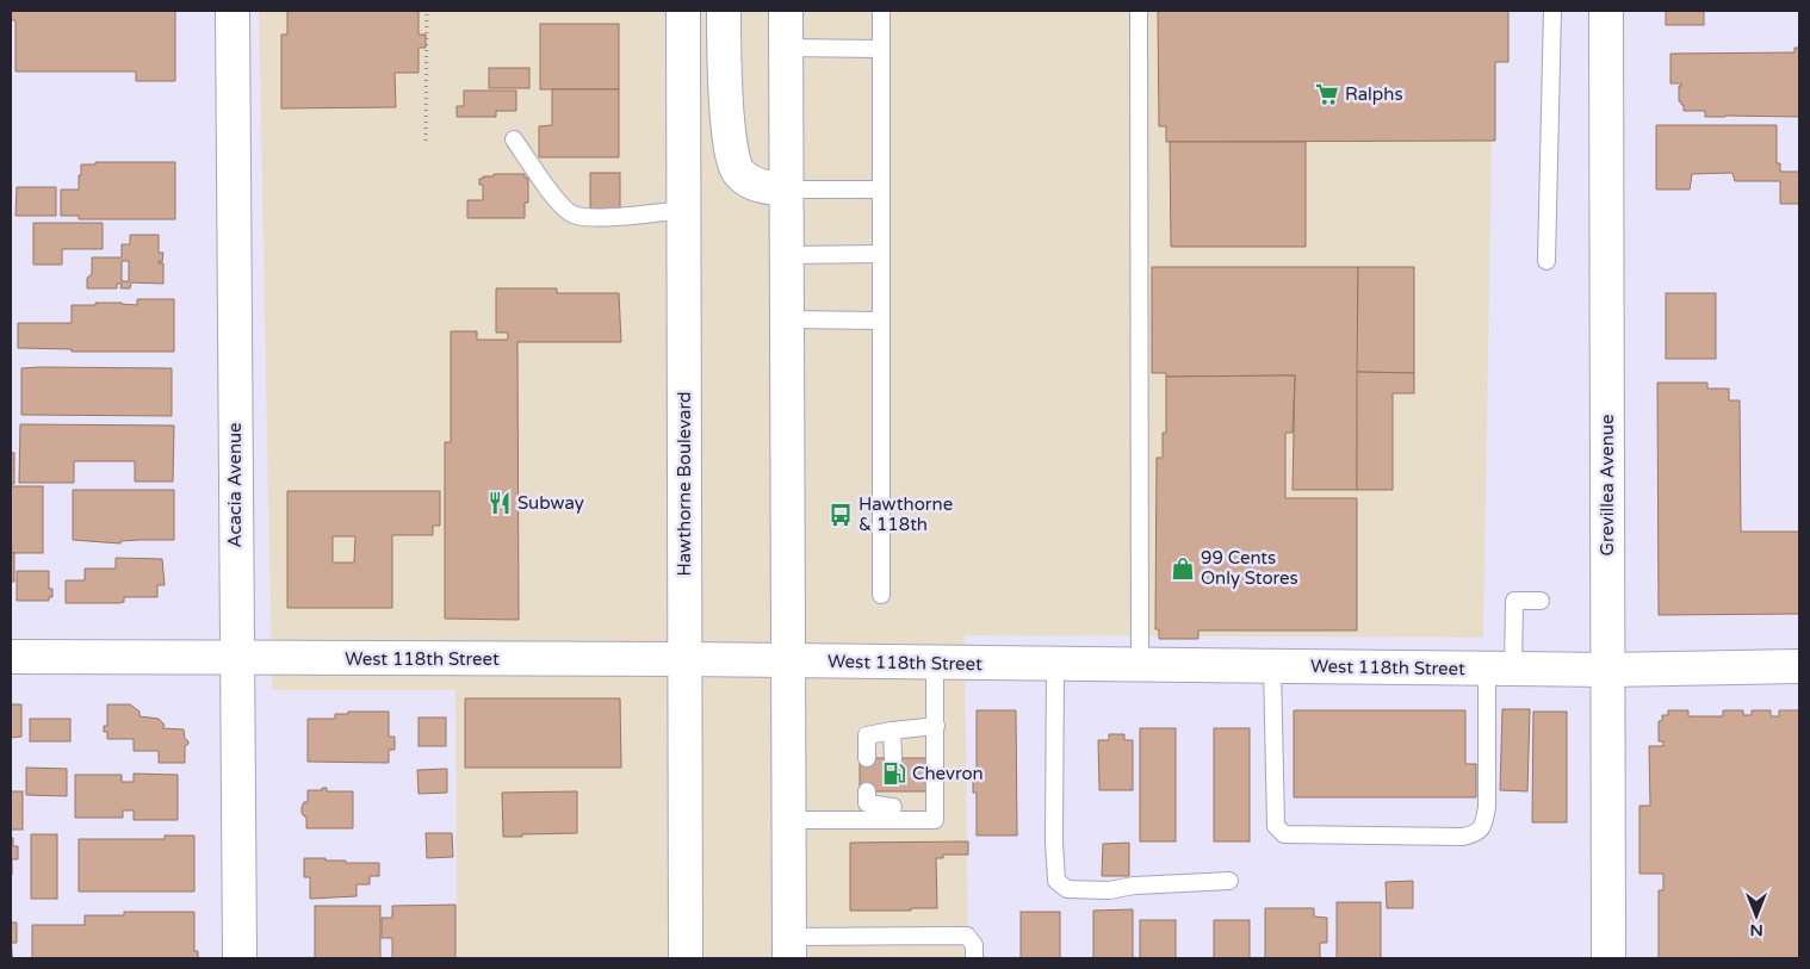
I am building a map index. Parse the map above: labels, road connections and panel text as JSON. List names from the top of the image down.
{
  "streets": {
    "street": [
      "Hawthorne Boulevard",
      "Acacia Avenue",
      "Grevillea Avenue",
      "West 118th Street"
    ]
  },
  "crossings": [
    ["Hawthorne Boulevard", "West 118th Street"],
    ["Acacia Avenue", "West 118th Street"],
    ["Grevillea Avenue", "West 118th Street"]
  ],
  "places": {
    "supermarket": ["Ralphs"],
    "restaurant": ["Subway"],
    "bus stop": ["Hawthorne & 118th"],
    "shop": ["99 Cents Only Stores"],
    "fuel station": ["Chevron"]
  },
  "north": "bottom"
}
